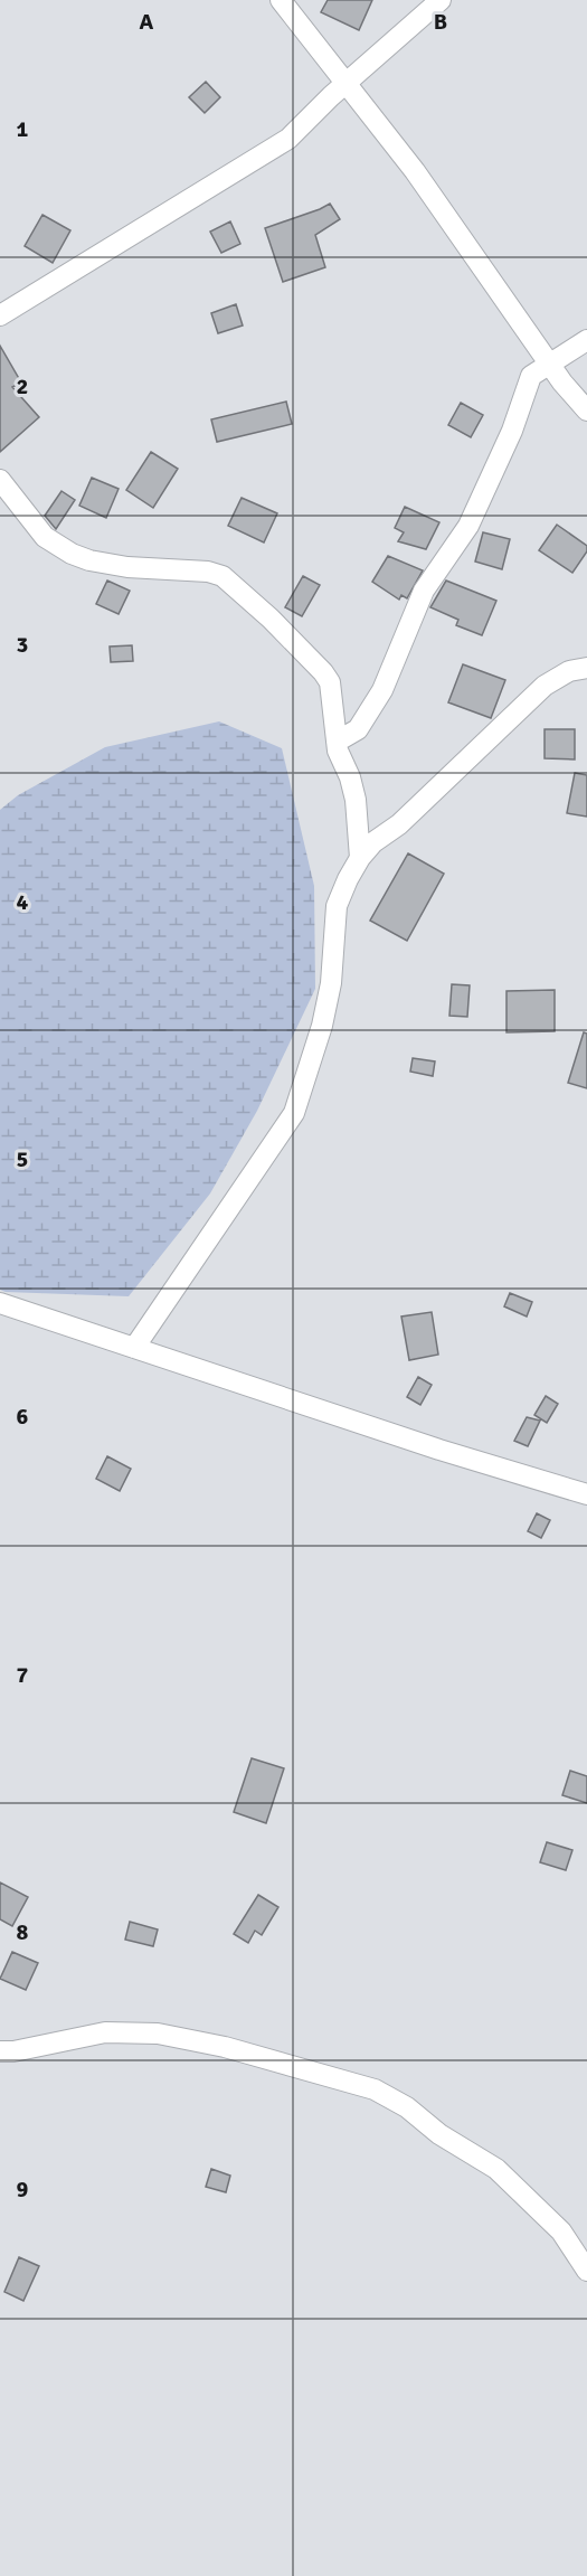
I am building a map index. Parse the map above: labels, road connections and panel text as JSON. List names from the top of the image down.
{
  "grid": {
    "columns": ["A", "B"],
    "rows": [
      "1",
      "2",
      "3",
      "4",
      "5",
      "6",
      "7",
      "8",
      "9"
    ]
  }
}
